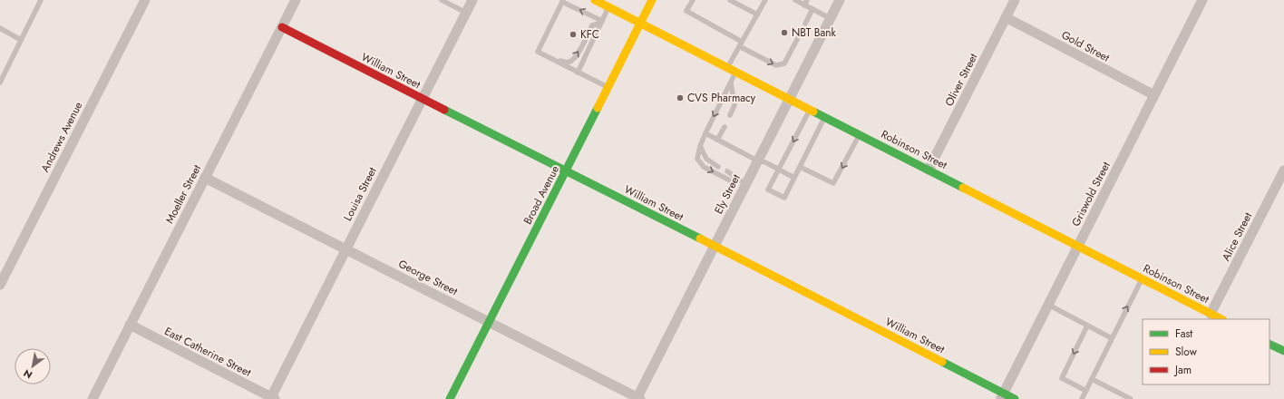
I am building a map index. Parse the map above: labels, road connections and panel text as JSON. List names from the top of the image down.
{
  "streets": {
    "street": [
      "Gold Street",
      "William Street",
      "Oliver Street",
      "Andrews Avenue",
      "Robinson Street",
      "Moeller Street",
      "Louisa Street",
      "Ely Street",
      "Griswold Street",
      "Broad Avenue",
      "Alice Street",
      "George Street",
      "East Catherine Street"
    ]
  },
  "crossings": [
    ["Gold Street", "Oliver Street"],
    ["Gold Street", "Griswold Street"],
    ["William Street", "Moeller Street"],
    ["William Street", "Louisa Street"],
    ["William Street", "Ely Street"],
    ["William Street", "Griswold Street"],
    ["William Street", "Broad Avenue"],
    ["Oliver Street", "Robinson Street"],
    ["Robinson Street", "Ely Street"],
    ["Robinson Street", "Griswold Street"],
    ["Robinson Street", "Broad Avenue"],
    ["Robinson Street", "Alice Street"],
    ["Moeller Street", "George Street"],
    ["Moeller Street", "East Catherine Street"],
    ["Louisa Street", "George Street"],
    ["Louisa Street", "East Catherine Street"],
    ["Ely Street", "George Street"],
    ["Broad Avenue", "George Street"]
  ],
  "places": ["NBT Bank", "KFC", "CVS Pharmacy"],
  "legend": ["Fast", "Slow", "Jam"],
  "north": "bottom left"
}
